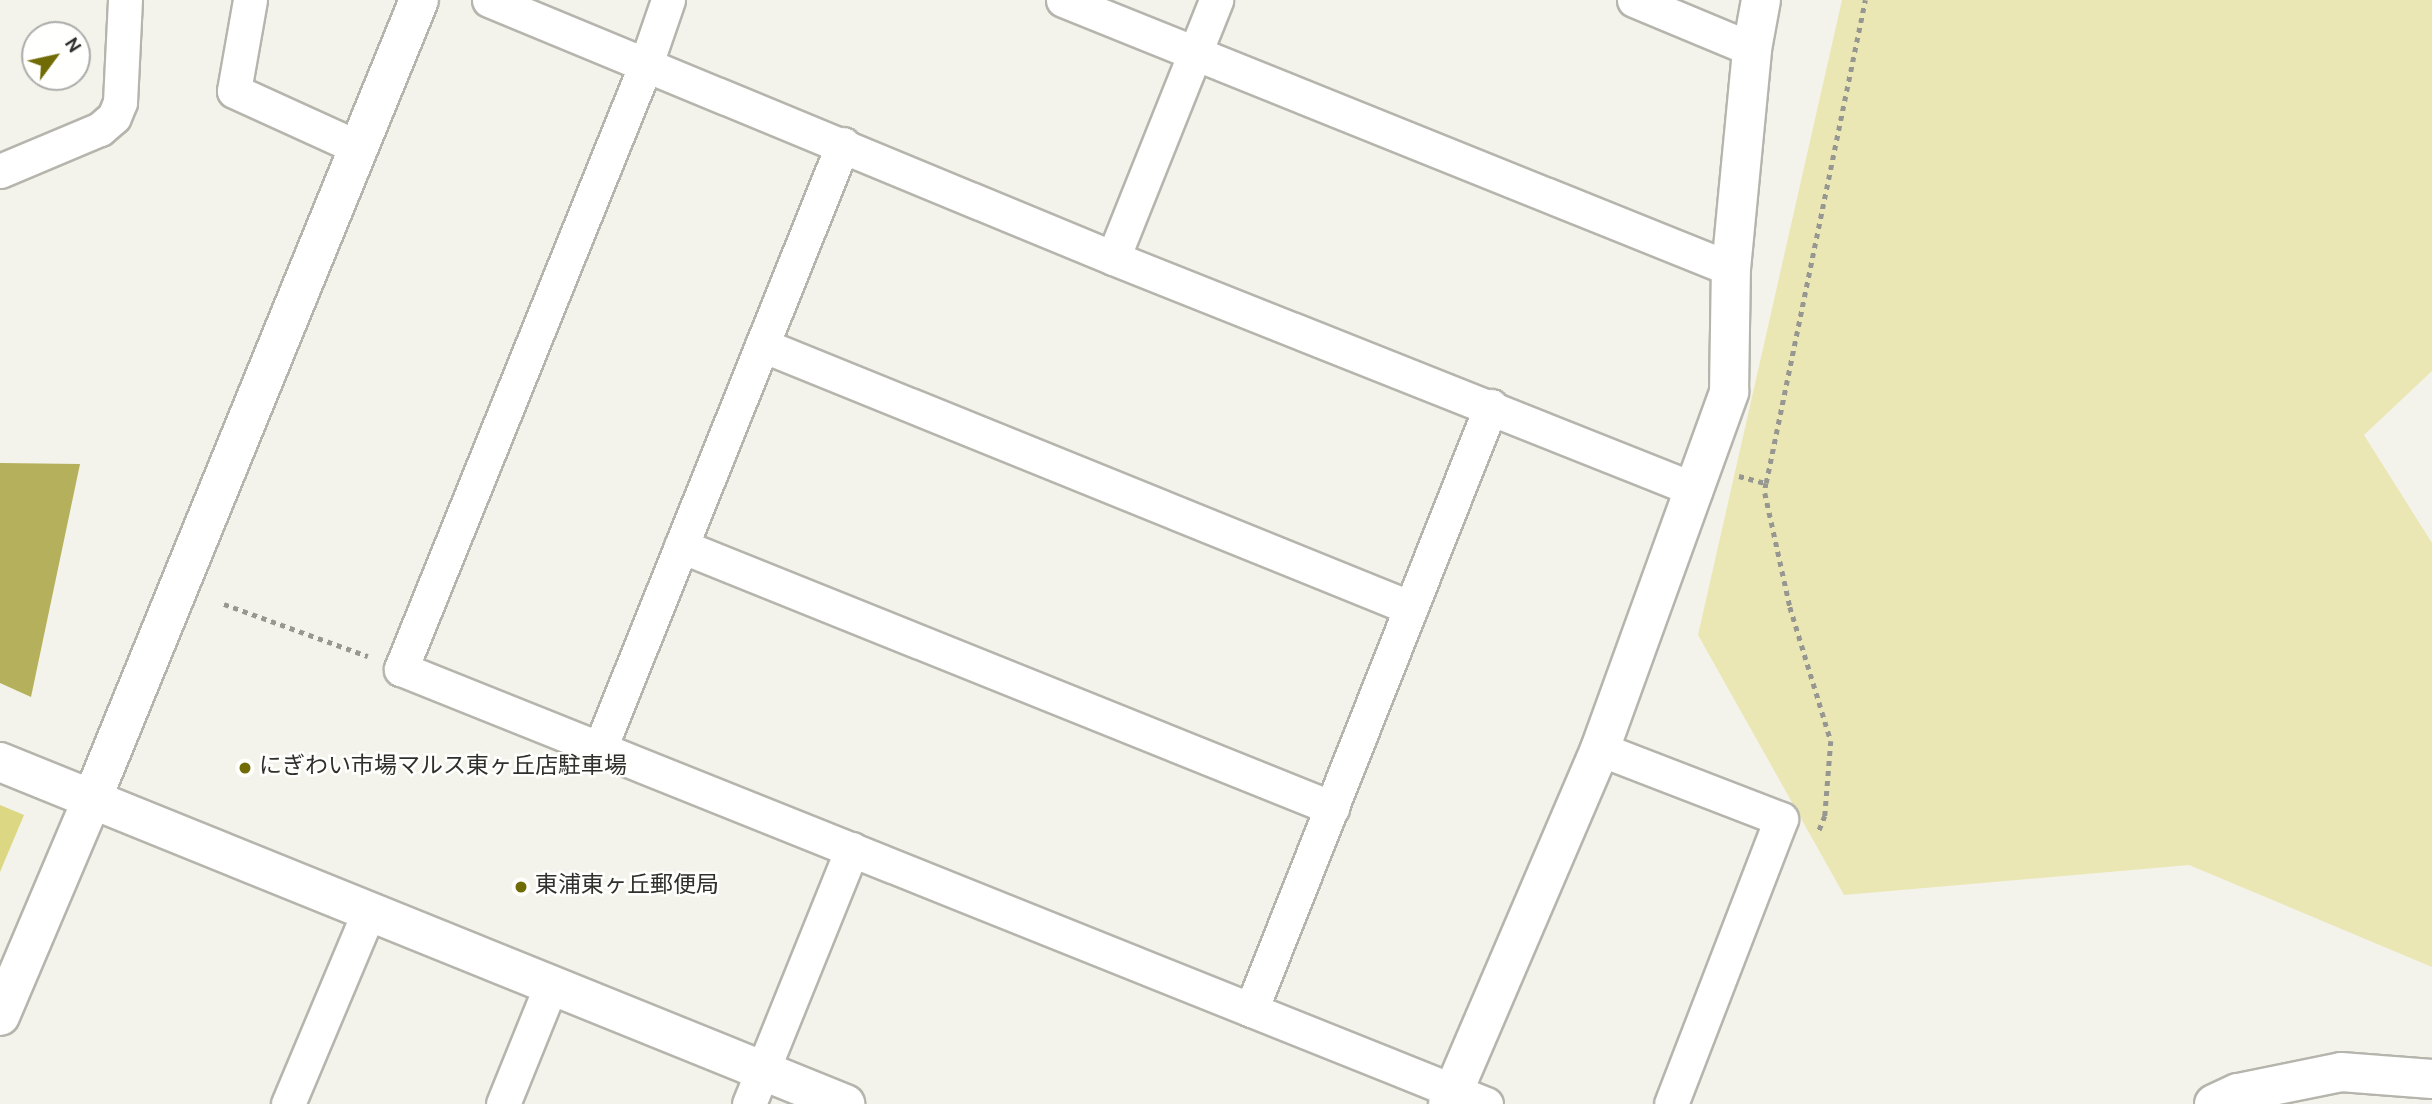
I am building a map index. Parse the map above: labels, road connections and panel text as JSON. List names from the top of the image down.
{
  "places": ["にぎわい市場マルス東ヶ丘店駐車場", "東浦東ヶ丘郵便局"],
  "north": "top right"
}
